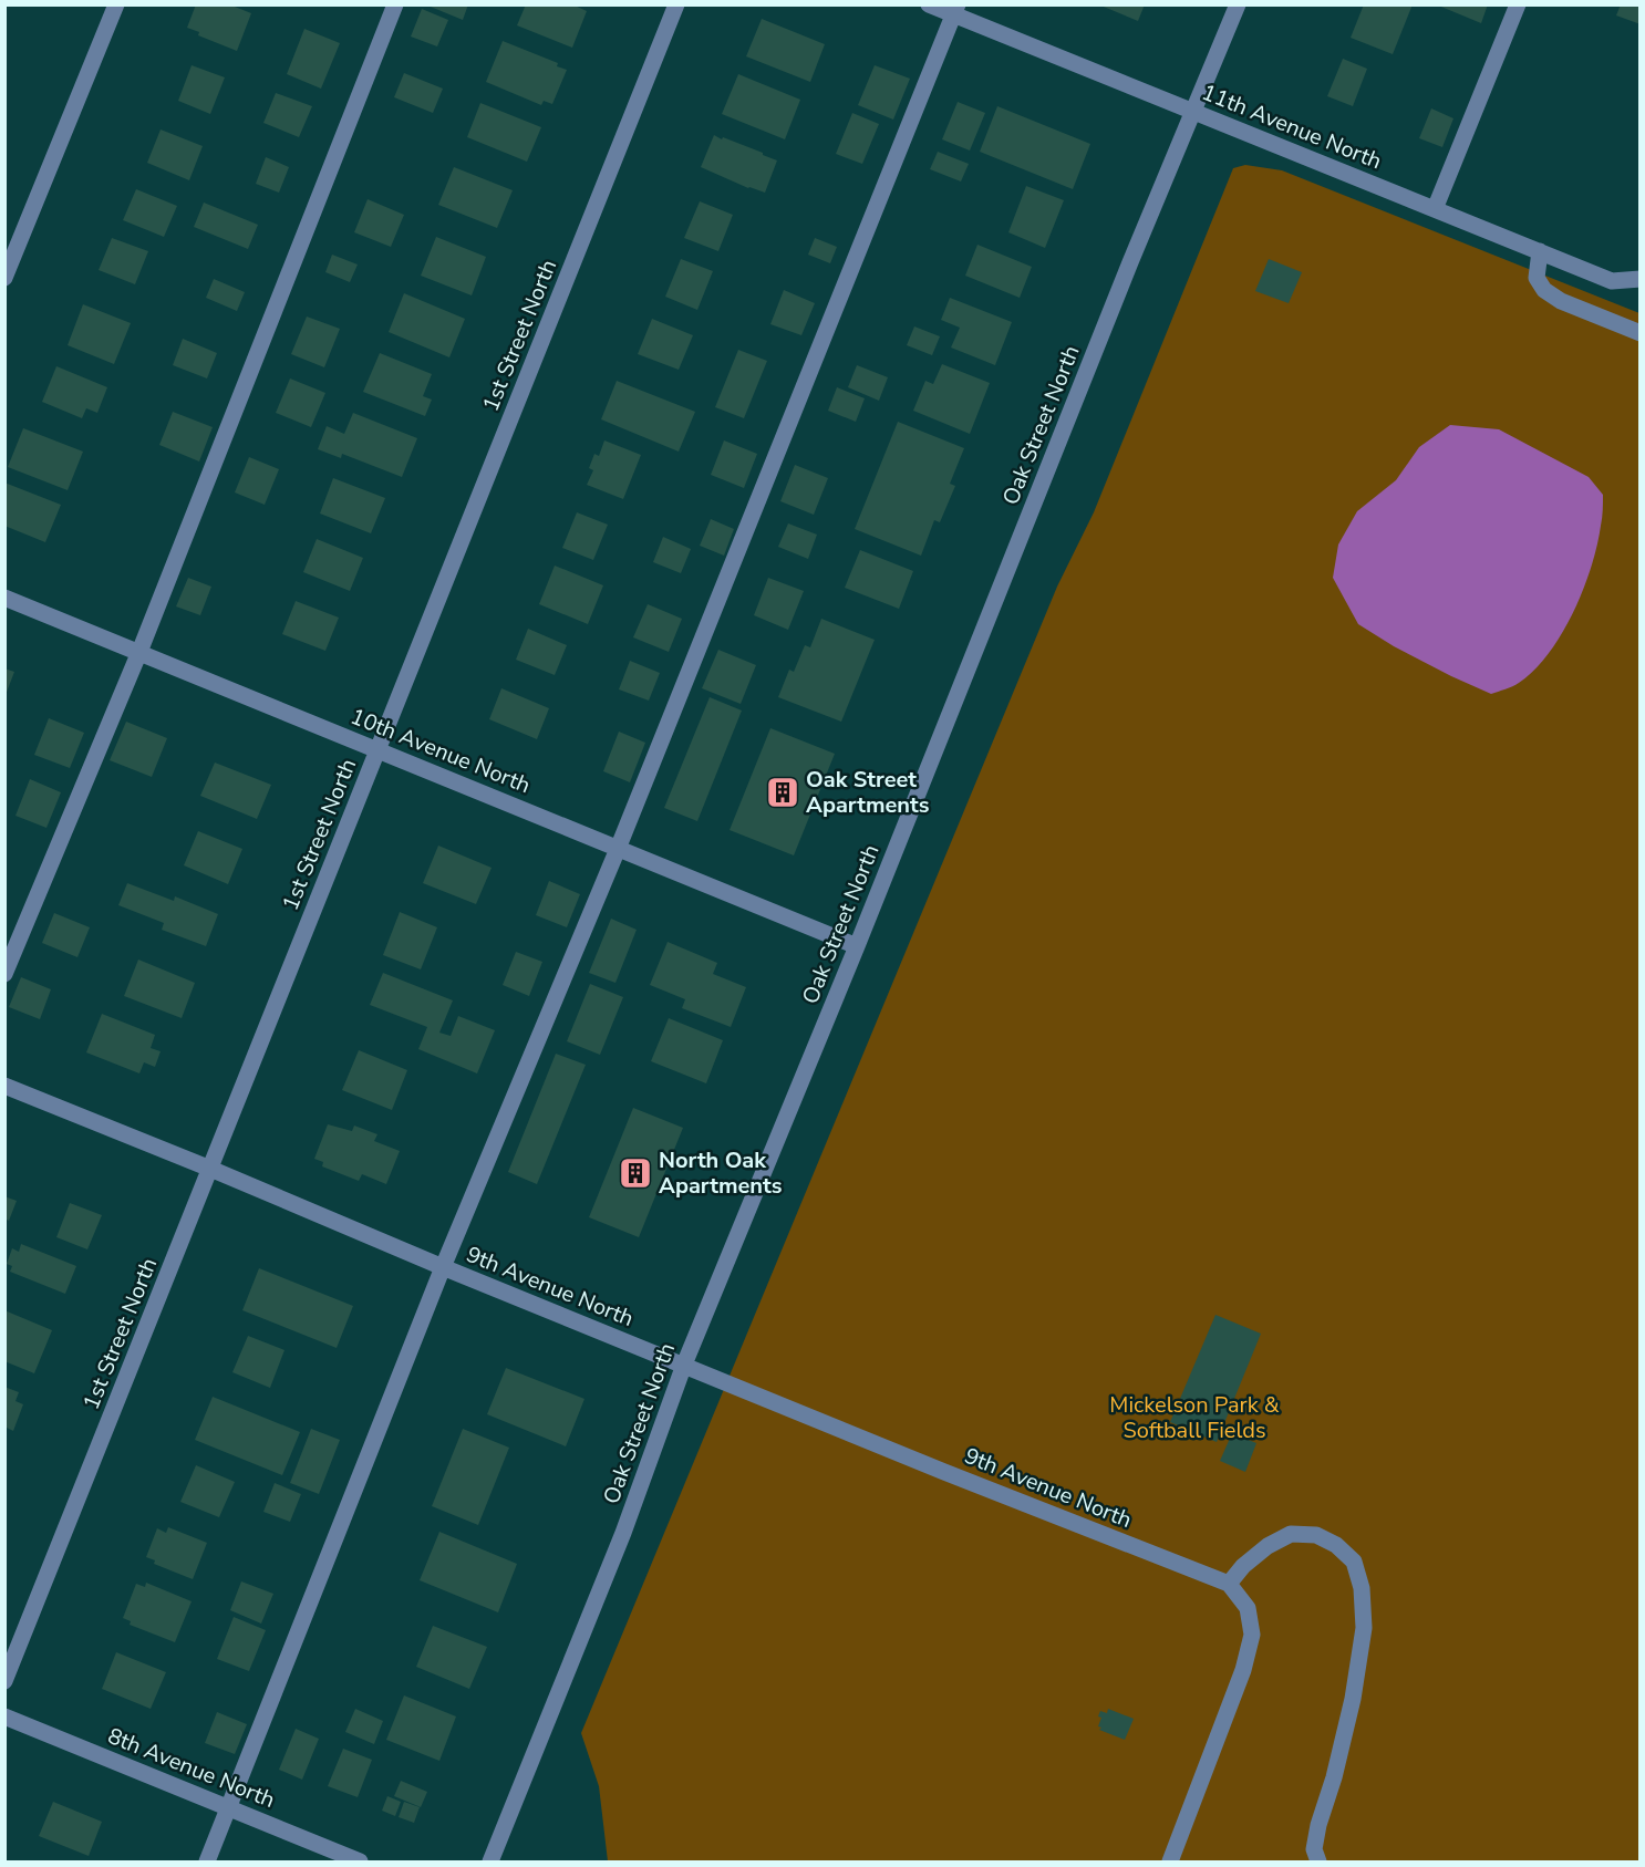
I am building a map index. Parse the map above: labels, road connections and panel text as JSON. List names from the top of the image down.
{
  "streets": {
    "street": [
      "11th Avenue North",
      "1st Street North",
      "Oak Street North",
      "10th Avenue North",
      "9th Avenue North",
      "8th Avenue North"
    ]
  },
  "crossings": [
    ["11th Avenue North", "Oak Street North"],
    ["1st Street North", "10th Avenue North"],
    ["1st Street North", "9th Avenue North"],
    ["Oak Street North", "10th Avenue North"],
    ["Oak Street North", "9th Avenue North"]
  ],
  "parks": ["Mickelson Park & Softball Fields"],
  "places": {
    "building": ["Oak Street Apartments", "North Oak Apartments"]
  }
}
